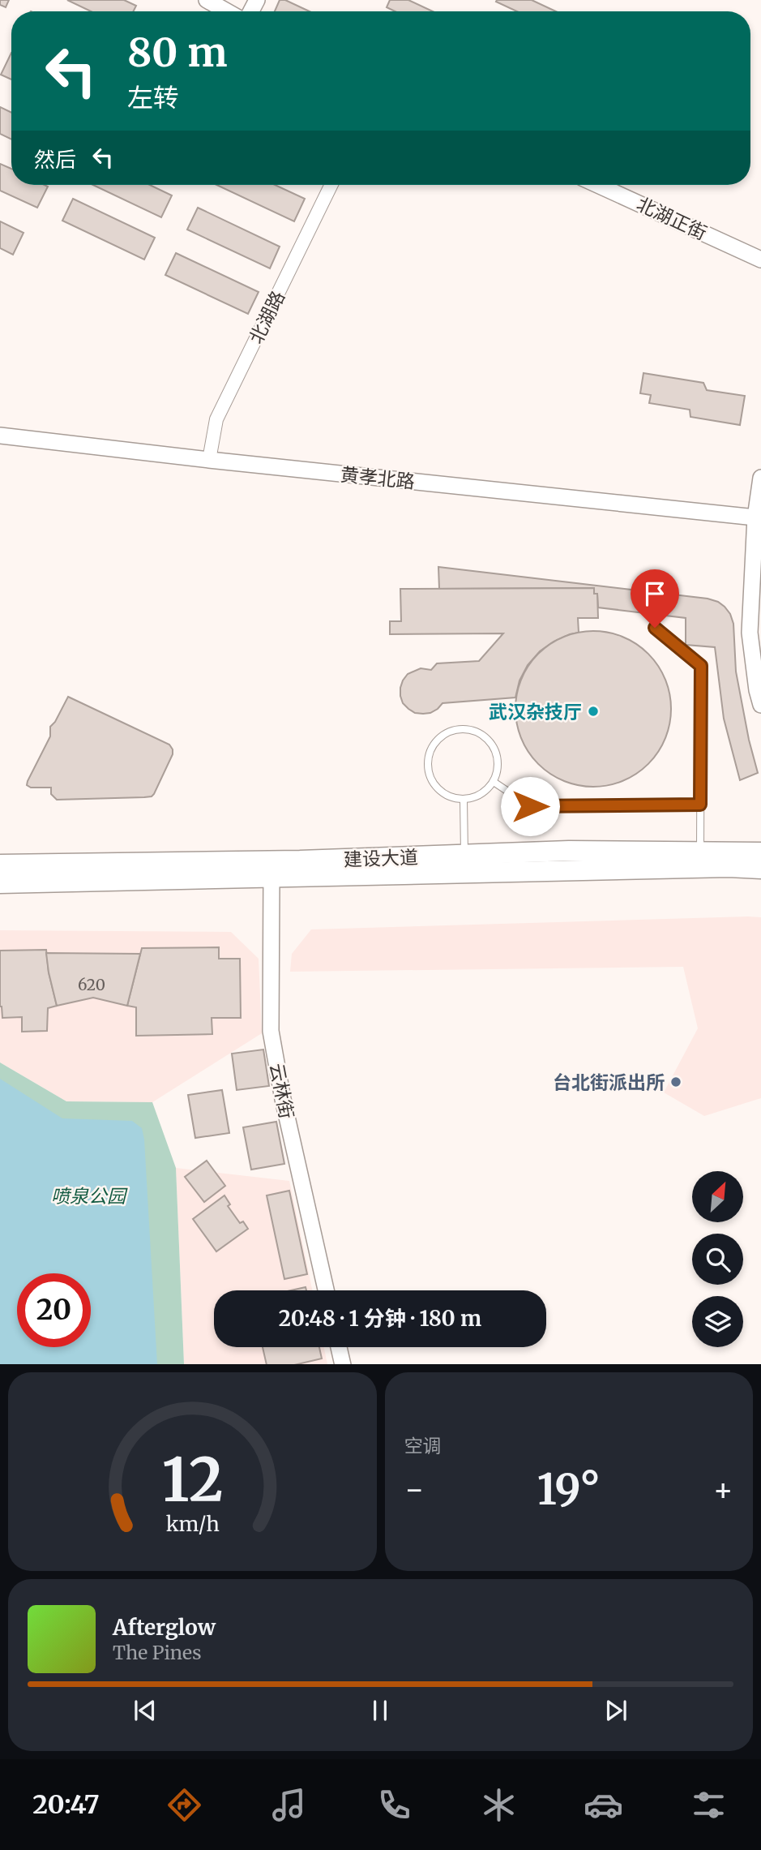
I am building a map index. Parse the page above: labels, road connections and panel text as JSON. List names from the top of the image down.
{
  "streets": {
    "main road": ["建设大道"],
    "street": [
      "北湖正街",
      "北湖路",
      "黄孝北路",
      "云林街"
    ]
  },
  "crossings": [
    ["北湖路", "黄孝北路"],
    ["建设大道", "云林街"]
  ],
  "parks": ["喷泉公园"],
  "places": ["武汉杂技厅", "台北街派出所"],
  "house_numbers": ["620"],
  "north": "top right",
  "page": {
    "turn": ["80 m", "左转"],
    "then": "然后",
    "limit": "20",
    "trip": "20:48 · 1 分钟 · 180 m",
    "tile": "空调",
    "heat": ["−", "19°", "+"],
    "song": ["Afterglow", "The Pines"],
    "tabs": "20:47",
    "gauge": ["12", "km/h"]
  }
}
